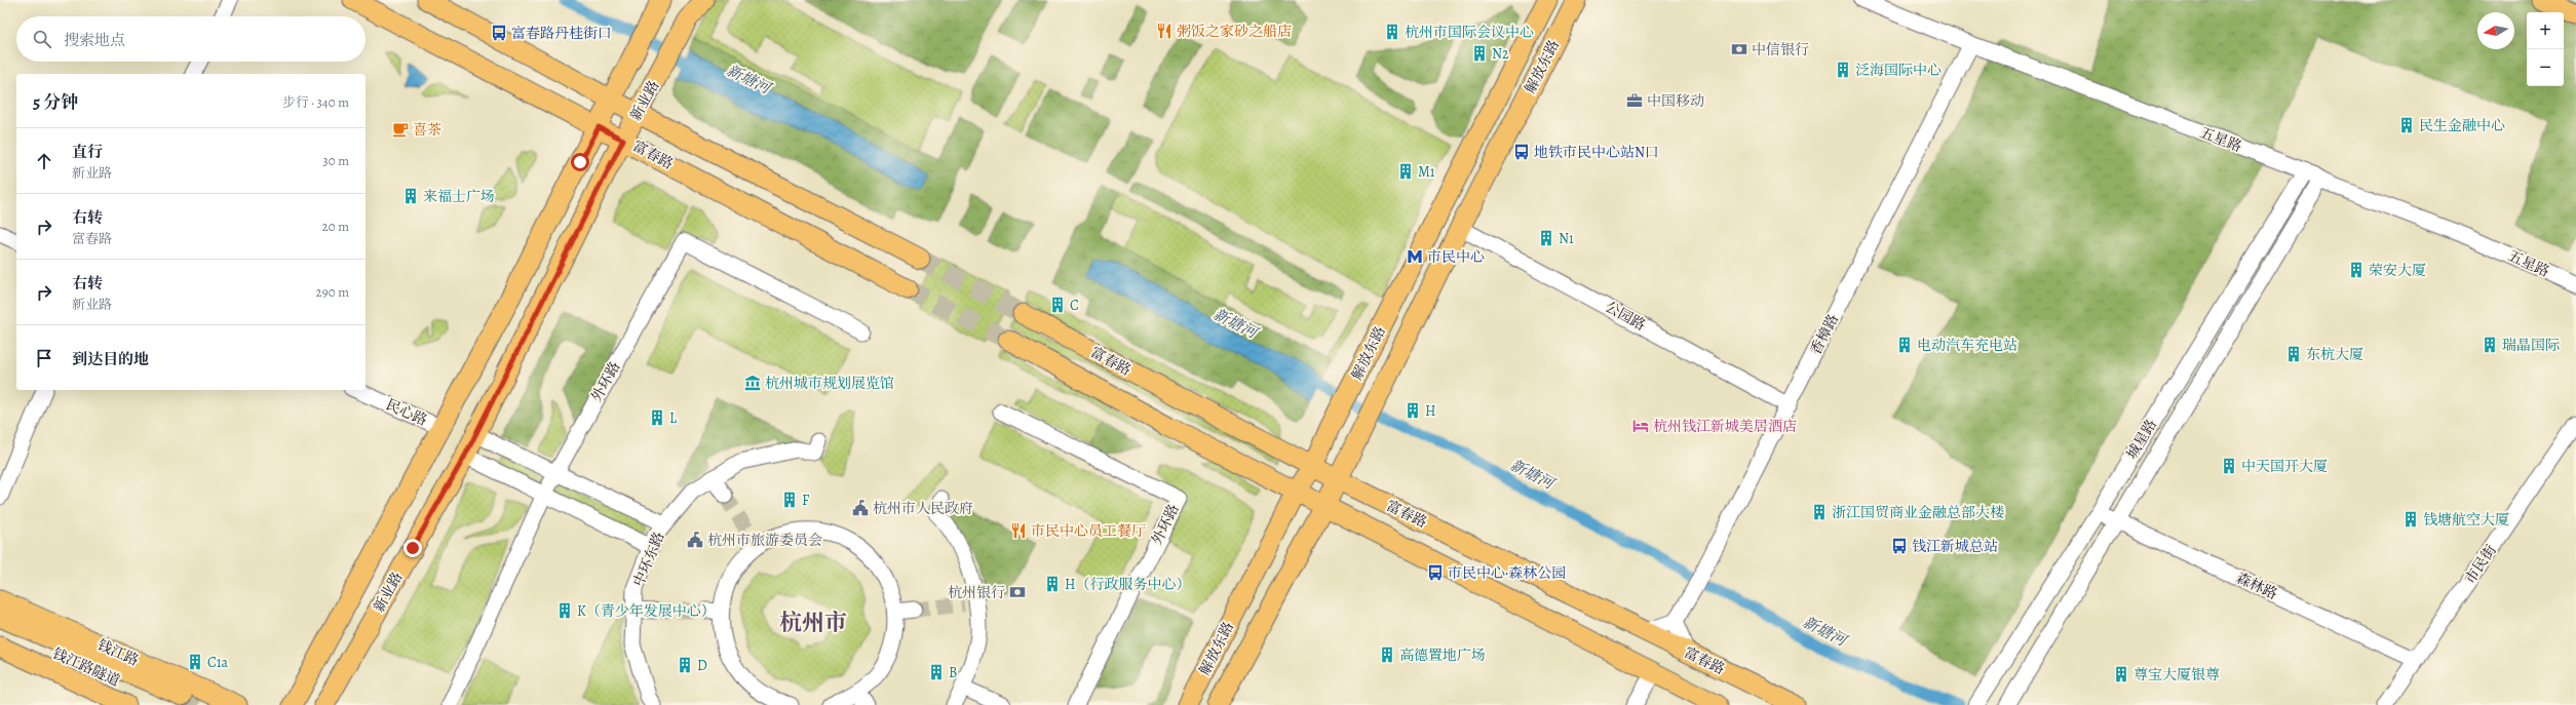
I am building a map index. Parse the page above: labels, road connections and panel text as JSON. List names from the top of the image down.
{
  "streets": {
    "main road": [
      "解放东路",
      "新业路",
      "富春路",
      "钱江路",
      "钱江路隧道"
    ],
    "street": [
      "五星路",
      "公园路",
      "香樟路",
      "外环路",
      "民心路",
      "城星路",
      "中环东路",
      "市民街",
      "森林路"
    ]
  },
  "crossings": [
    ["解放东路", "富春路"],
    ["解放东路", "公园路"],
    ["新业路", "富春路"],
    ["五星路", "香樟路"],
    ["五星路", "城星路"],
    ["公园路", "香樟路"],
    ["城星路", "森林路"],
    ["市民街", "森林路"]
  ],
  "districts": ["杭州市"],
  "water": ["新塘河"],
  "places": {
    "restaurant": ["粥饭之家砂之船店", "市民中心员工餐厅"],
    "building": [
      "杭州市国际会议中心",
      "N2",
      "泛海国际中心",
      "民生金融中心",
      "M1",
      "来福士广场",
      "N1",
      "荣安大厦",
      "C",
      "电动汽车充电站",
      "瑞晶国际",
      "东杭大厦",
      "H",
      "L",
      "中天国开大厦",
      "F",
      "浙江国贸商业金融总部大楼",
      "钱塘航空大厦",
      "H（行政服务中心）",
      "K（青少年发展中心）",
      "高德置地广场",
      "C1a",
      "D",
      "B",
      "尊宝大厦银尊"
    ],
    "bus stop": [
      "富春路丹桂街口",
      "地铁市民中心站N口",
      "钱江新城总站",
      "市民中心·森林公园"
    ],
    "bank": ["中信银行", "杭州银行"],
    "office": ["中国移动"],
    "cafe": ["喜茶"],
    "metro station": ["市民中心"],
    "museum": ["杭州城市规划展览馆"],
    "hotel": ["杭州钱江新城美居酒店"],
    "public building": ["杭州市人民政府", "杭州市旅游委员会"]
  },
  "north": "left",
  "page": {
    "map_buttons": ["+", "−"],
    "search": "搜索地点",
    "heading": ["5 分钟", "步行 · 340 m"],
    "list": [
      ["直行", "新业路", "30 m"],
      ["右转", "富春路", "20 m"],
      ["右转", "新业路", "290 m"],
      "到达目的地"
    ]
  }
}
